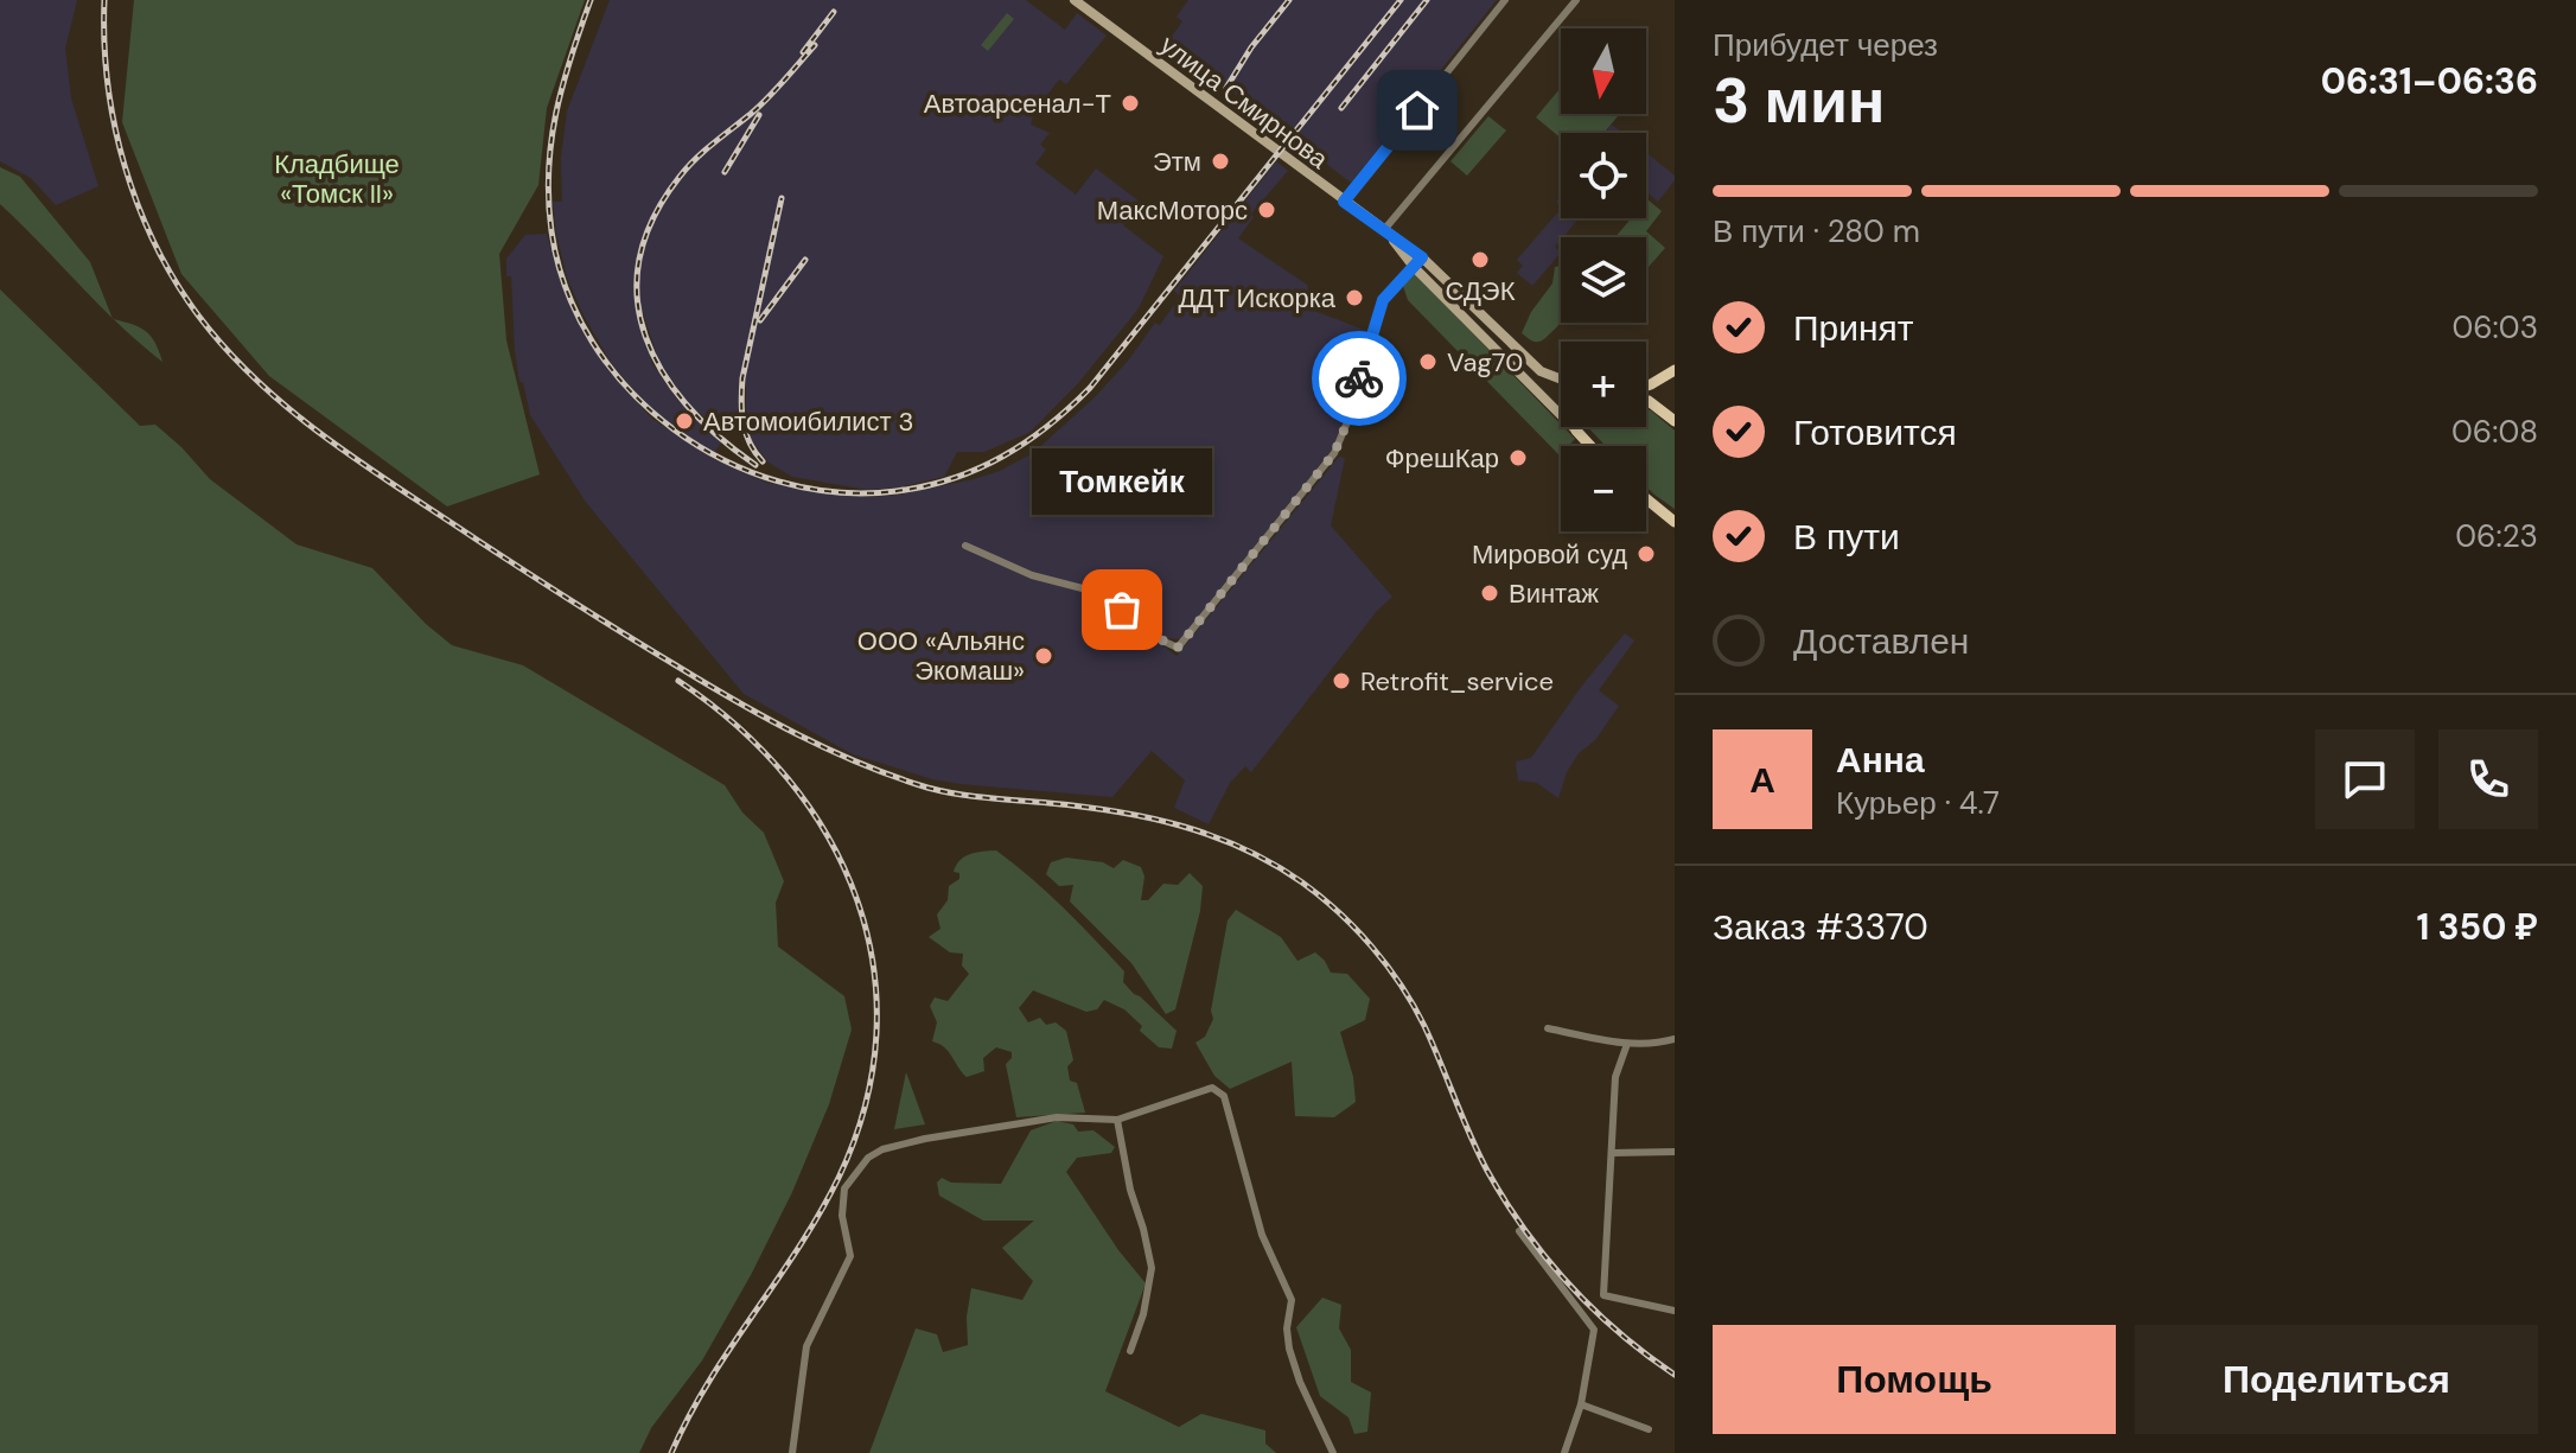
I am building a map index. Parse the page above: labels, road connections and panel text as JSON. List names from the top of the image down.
{
  "streets": {
    "main road": ["улица Смирнова"]
  },
  "parks": ["Кладбище «Томск II»"],
  "places": [
    "Автоарсенал-Т",
    "Этм",
    "МаксМоторс",
    "СДЭК",
    "ДДТ Искорка",
    "Vag70",
    "Автомоибилист 3",
    "ФрешКар",
    "Мировой суд",
    "Винтаж",
    "Томкейк",
    "ООО «Альянс Экомаш»",
    "Retrofit_service"
  ],
  "north": "bottom",
  "page": {
    "heading": ["3 мин", "Прибудет через", "06:31–06:36"],
    "panel": [
      "Анна",
      "Курьер · 4.7",
      "Заказ #3370",
      "1 350 ₽"
    ],
    "map_buttons": ["+", "−"],
    "bar": "В пути · 280 m",
    "list": [
      ["Принят", "06:03"],
      ["Готовится", "06:08"],
      ["В пути", "06:23"],
      "Доставлен"
    ],
    "bubble": "Томкейк",
    "round": "А",
    "buttons": ["Помощь", "Поделиться"]
  }
}
